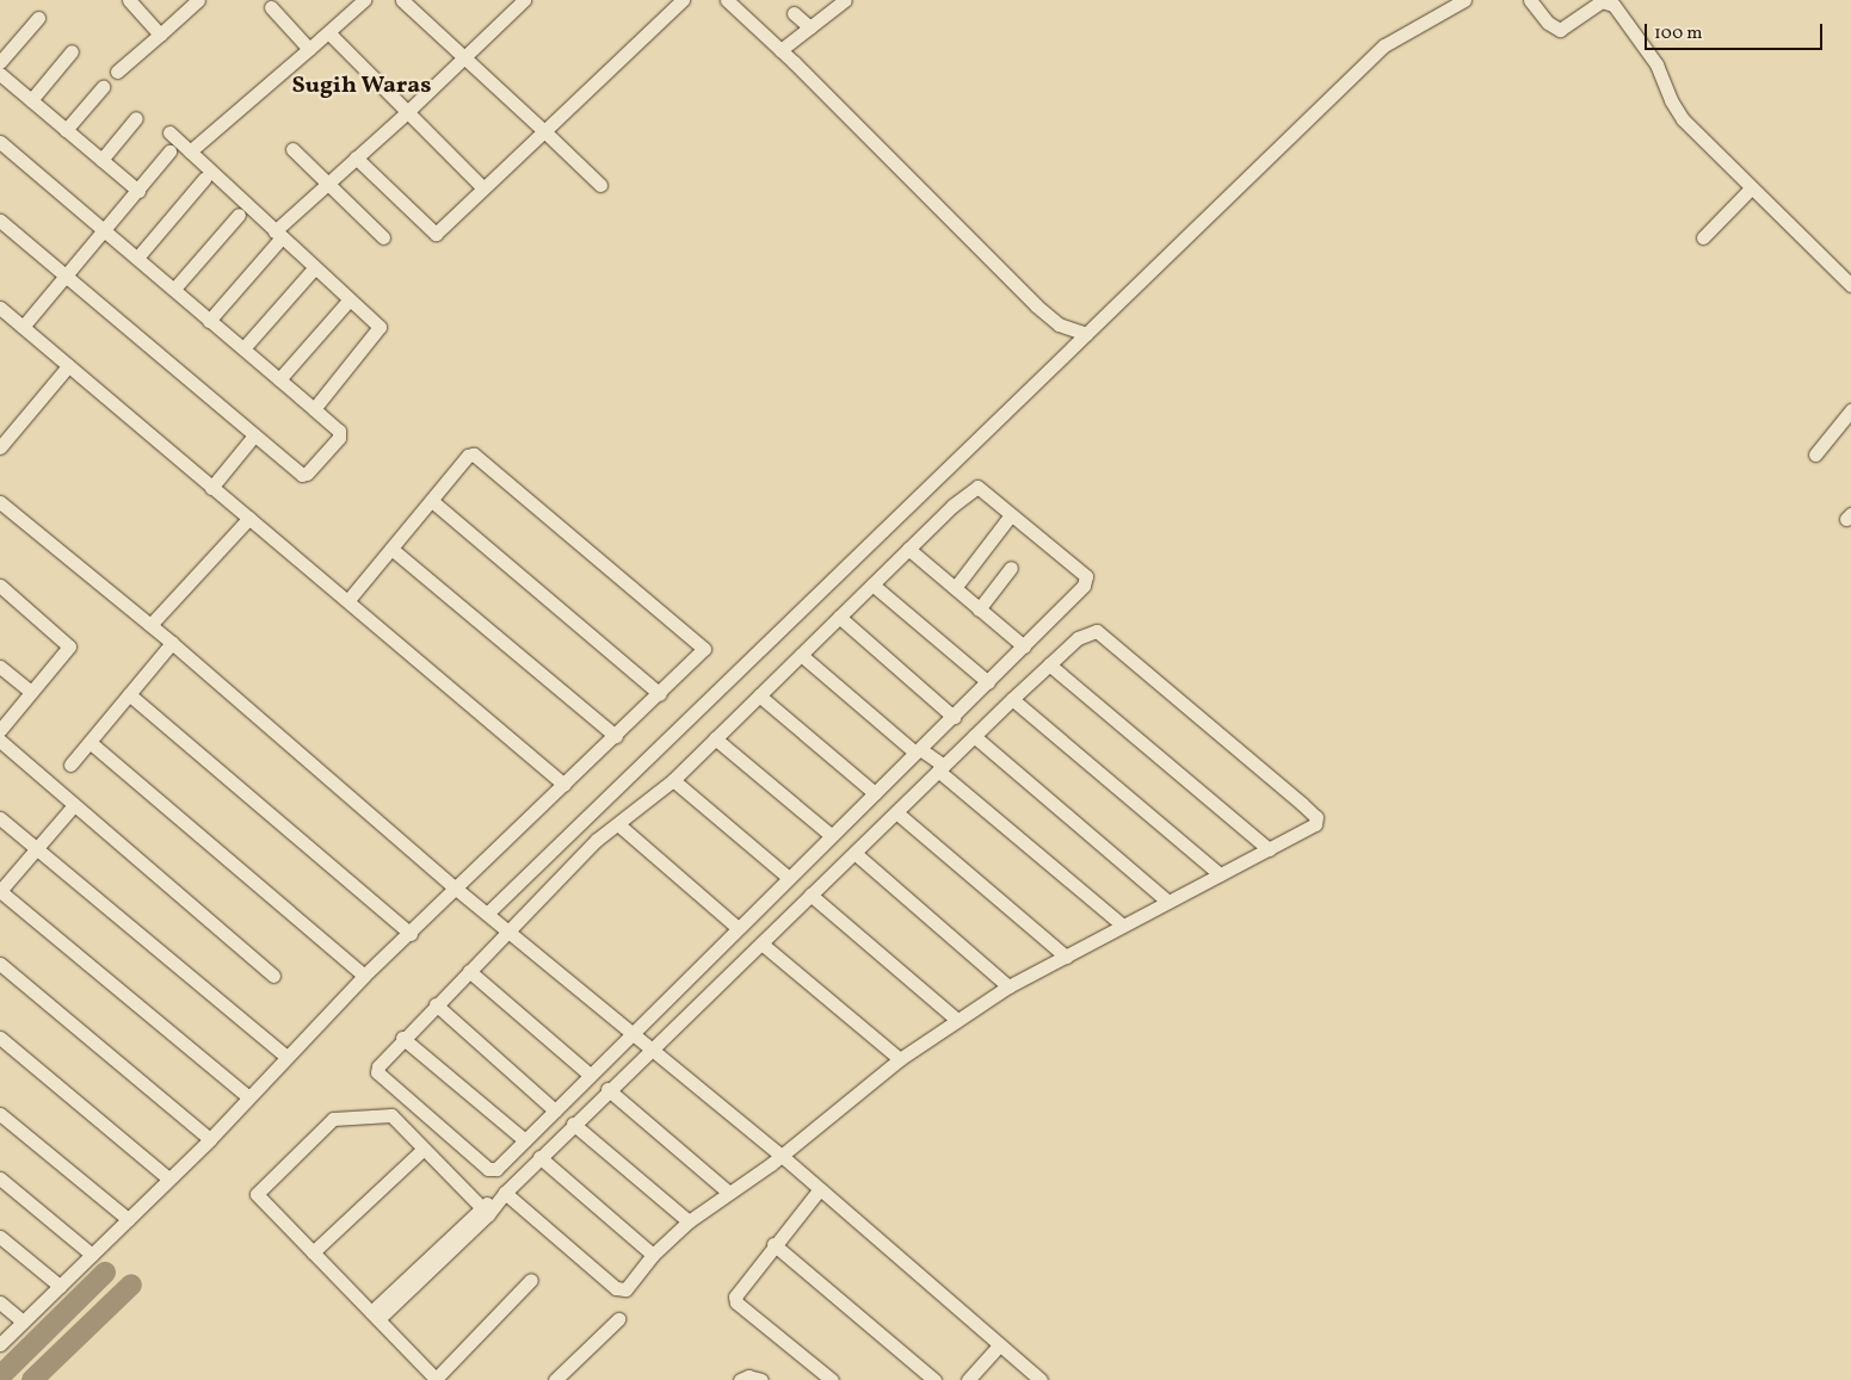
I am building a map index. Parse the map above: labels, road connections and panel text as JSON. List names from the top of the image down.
{
  "districts": ["Sugih Waras"],
  "scale_bar": "100 m"
}
